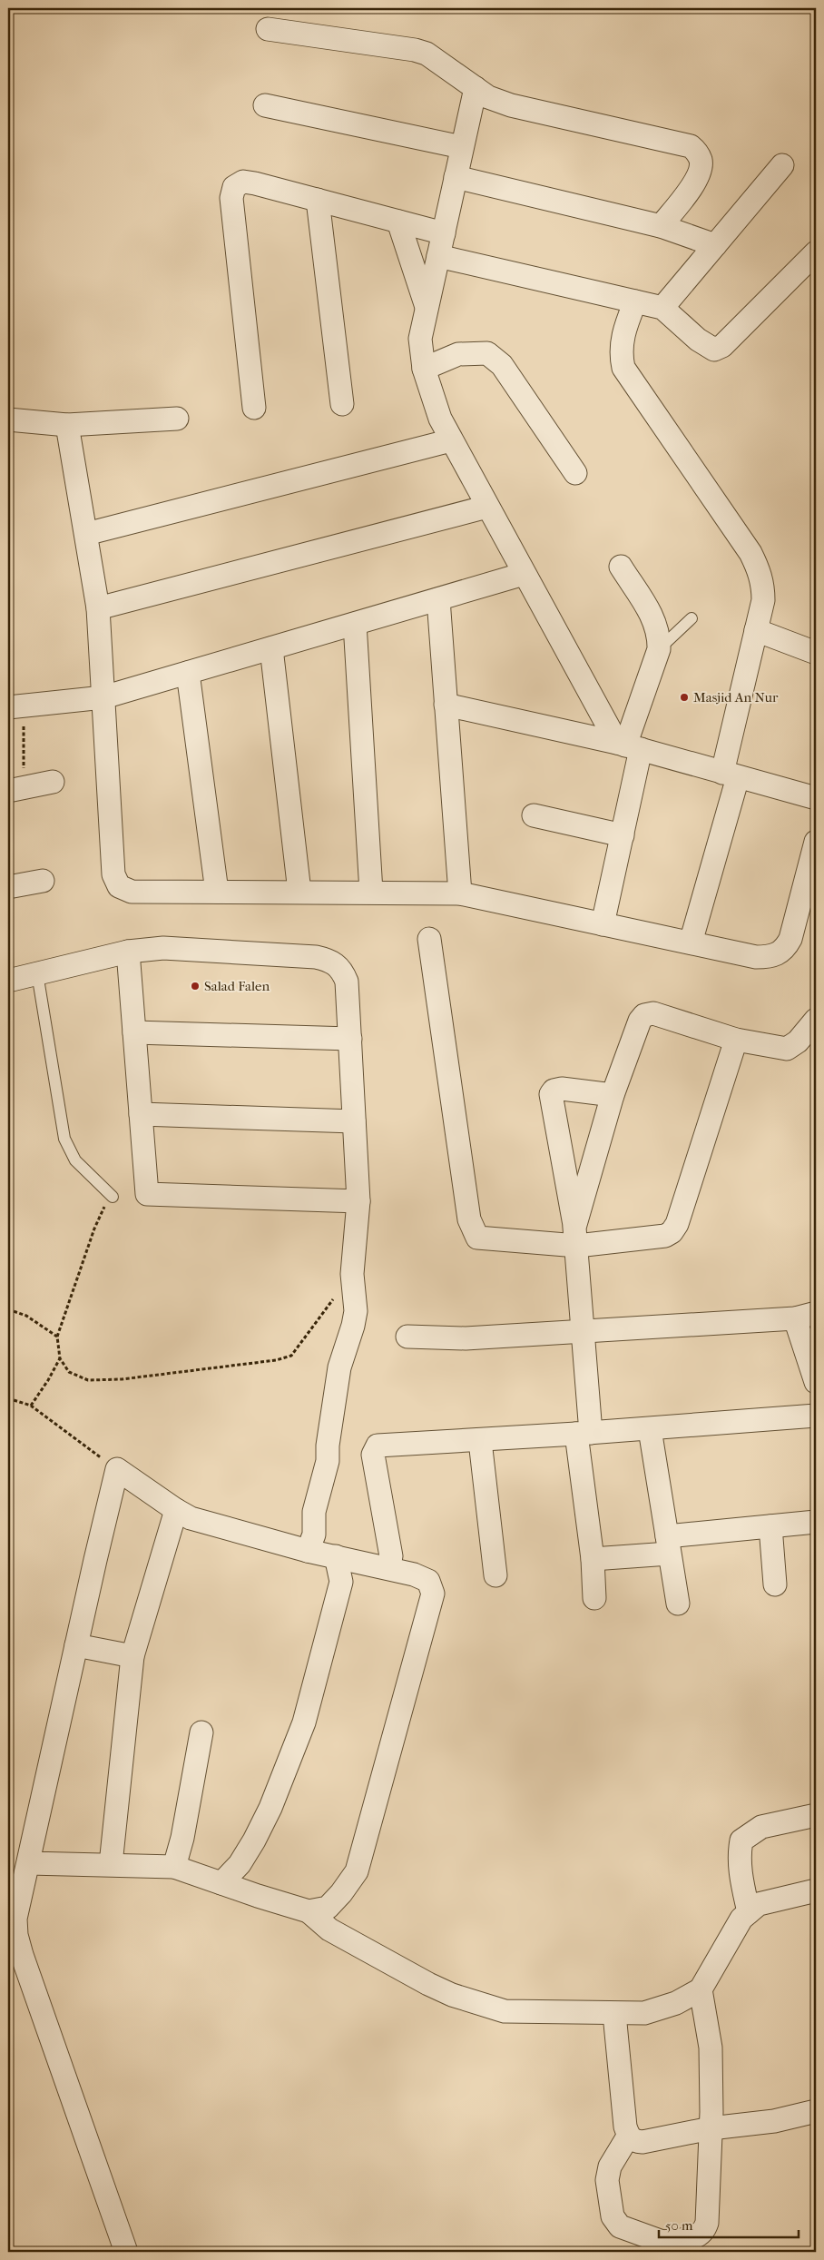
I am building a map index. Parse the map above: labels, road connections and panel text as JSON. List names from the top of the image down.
{
  "places": ["Masjid An Nur", "Salad Falen"],
  "scale_bar": "50 m"
}
